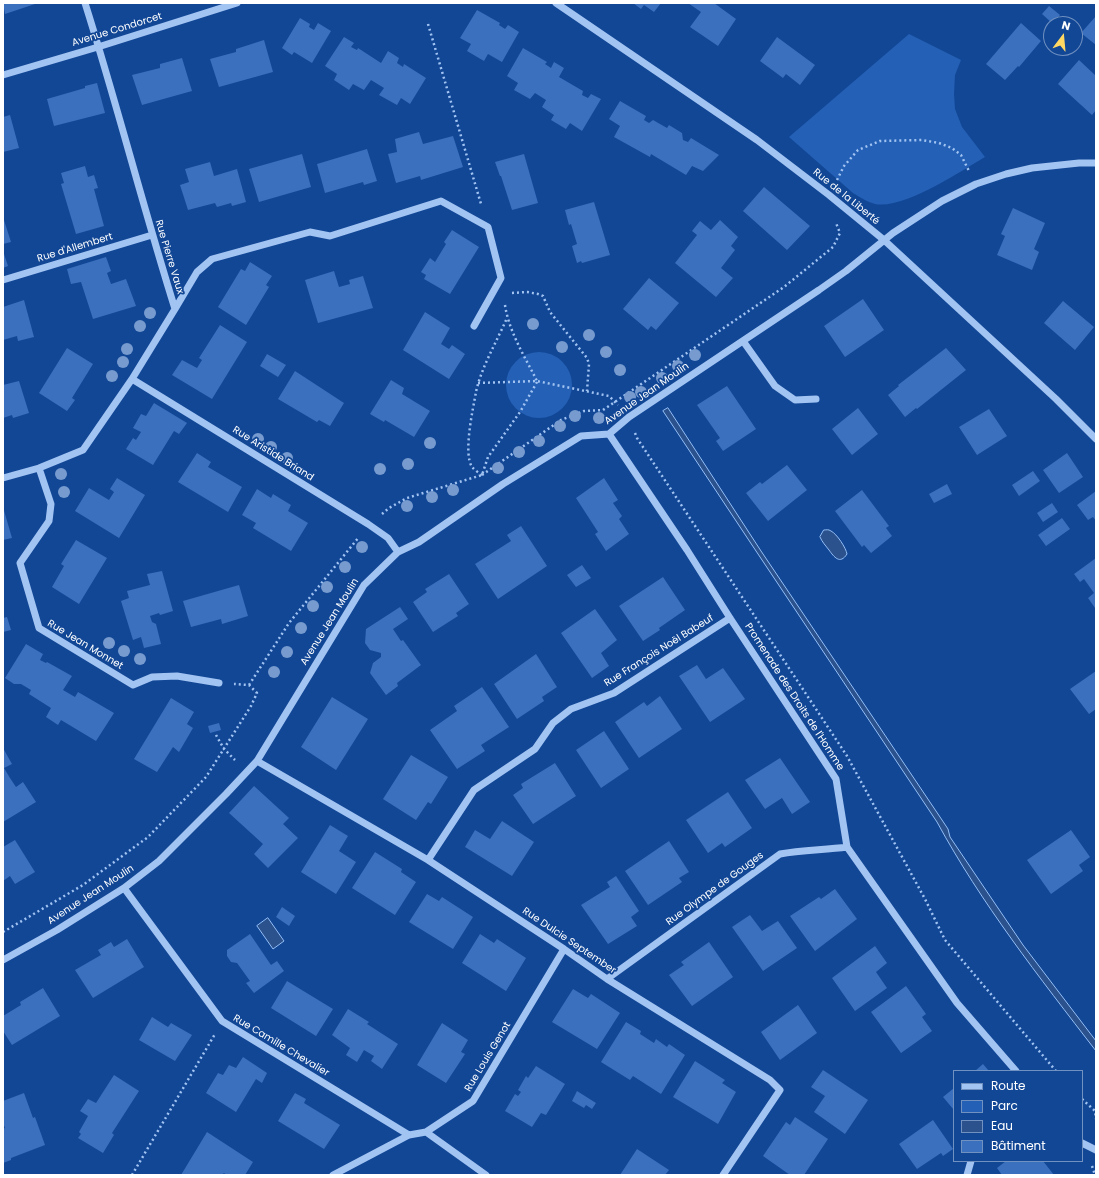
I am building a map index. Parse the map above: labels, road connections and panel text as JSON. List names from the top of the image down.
{
  "streets": {
    "street": [
      "Avenue Condorcet",
      "Rue de la Liberté",
      "Rue d'Allembert",
      "Rue Pierre Vaux",
      "Avenue Jean Moulin",
      "Rue Aristide Briand",
      "Rue Jean Monnet",
      "Rue François Noël Babeuf",
      "Promenade des Droits de l'Homme",
      "Rue Olympe de Gouges",
      "Rue Dulcie September",
      "Rue Camille Chevalier",
      "Rue Louis Genot"
    ]
  },
  "crossings": [
    ["Avenue Condorcet", "Rue Pierre Vaux"],
    ["Rue de la Liberté", "Avenue Jean Moulin"],
    ["Rue d'Allembert", "Rue Pierre Vaux"],
    ["Rue Pierre Vaux", "Rue Aristide Briand"],
    ["Rue Pierre Vaux", "Rue Jean Monnet"],
    ["Avenue Jean Moulin", "Rue Aristide Briand"],
    ["Avenue Jean Moulin", "Promenade des Droits de l'Homme"],
    ["Avenue Jean Moulin", "Rue Dulcie September"],
    ["Avenue Jean Moulin", "Rue Camille Chevalier"],
    ["Rue François Noël Babeuf", "Promenade des Droits de l'Homme"],
    ["Rue François Noël Babeuf", "Rue Dulcie September"],
    ["Promenade des Droits de l'Homme", "Rue Olympe de Gouges"],
    ["Rue Olympe de Gouges", "Rue Dulcie September"],
    ["Rue Dulcie September", "Rue Louis Genot"],
    ["Rue Camille Chevalier", "Rue Louis Genot"]
  ],
  "legend": [
    "Route",
    "Parc",
    "Eau",
    "Bâtiment"
  ],
  "north": "top"
}
